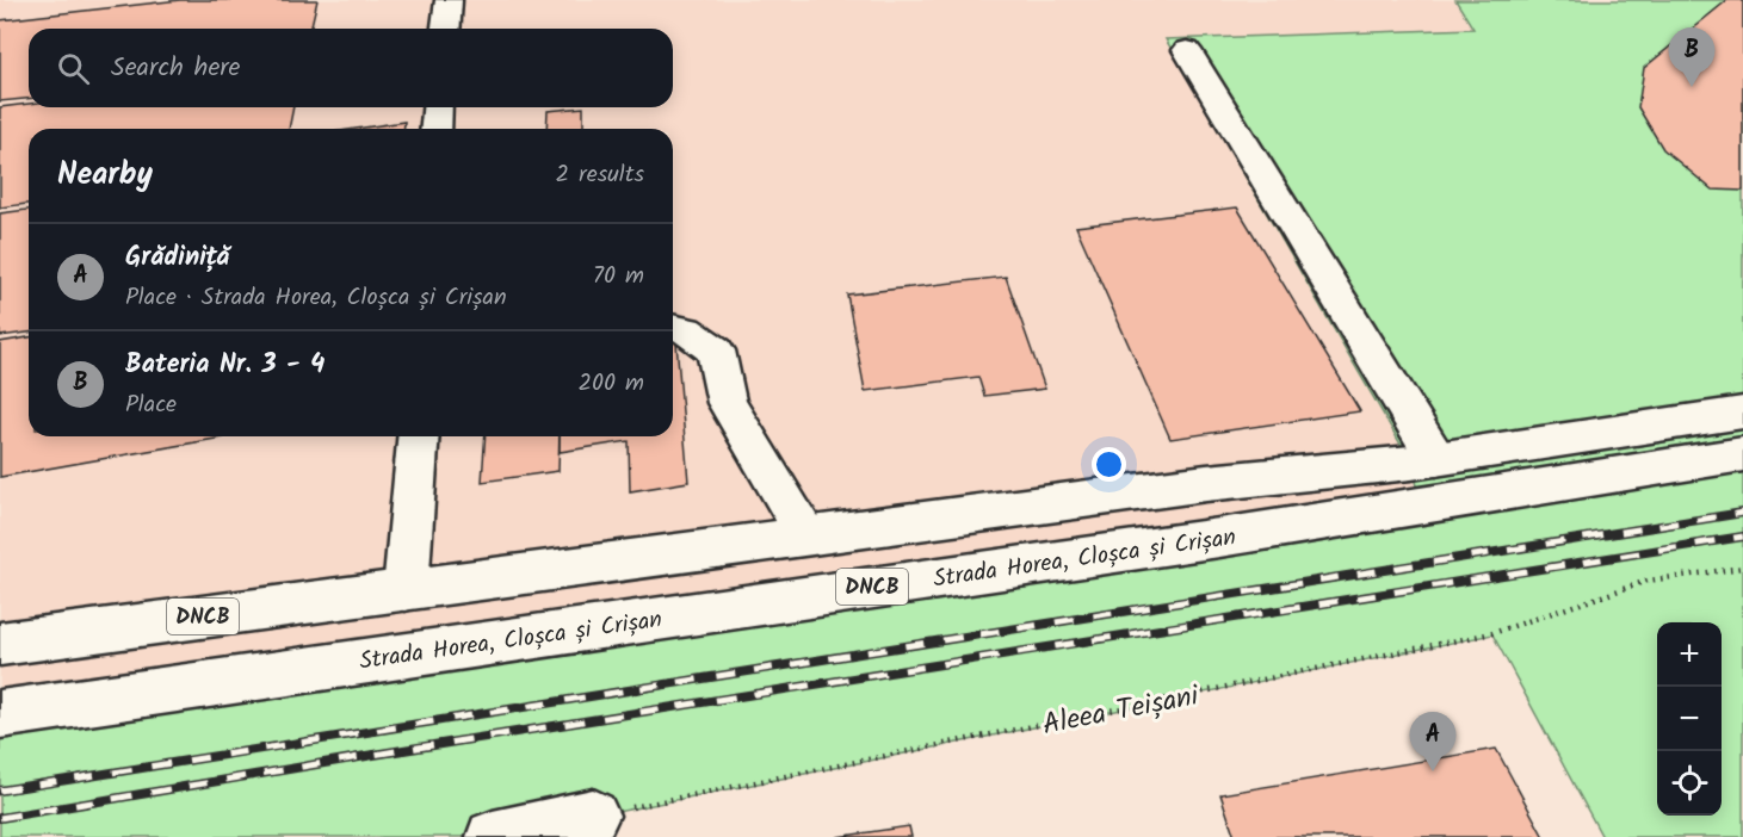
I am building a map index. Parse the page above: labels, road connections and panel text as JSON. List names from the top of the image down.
{
  "streets": {
    "main road": ["Strada Horea, Cloșca și Crișan", "DNCB"],
    "path": ["Aleea Teișani"]
  },
  "page": {
    "pins": ["B", "A"],
    "search": "Search here",
    "heading": ["Nearby", "2 results"],
    "list": [
      {
        "mark": "A",
        "name": "Grădiniță",
        "note": "Place · Strada Horea, Cloșca și Crișan",
        "value": "70 m"
      },
      {
        "mark": "B",
        "name": "Bateria Nr. 3 - 4",
        "note": "Place",
        "value": "200 m"
      }
    ],
    "map_buttons": ["+", "−"]
  }
}
